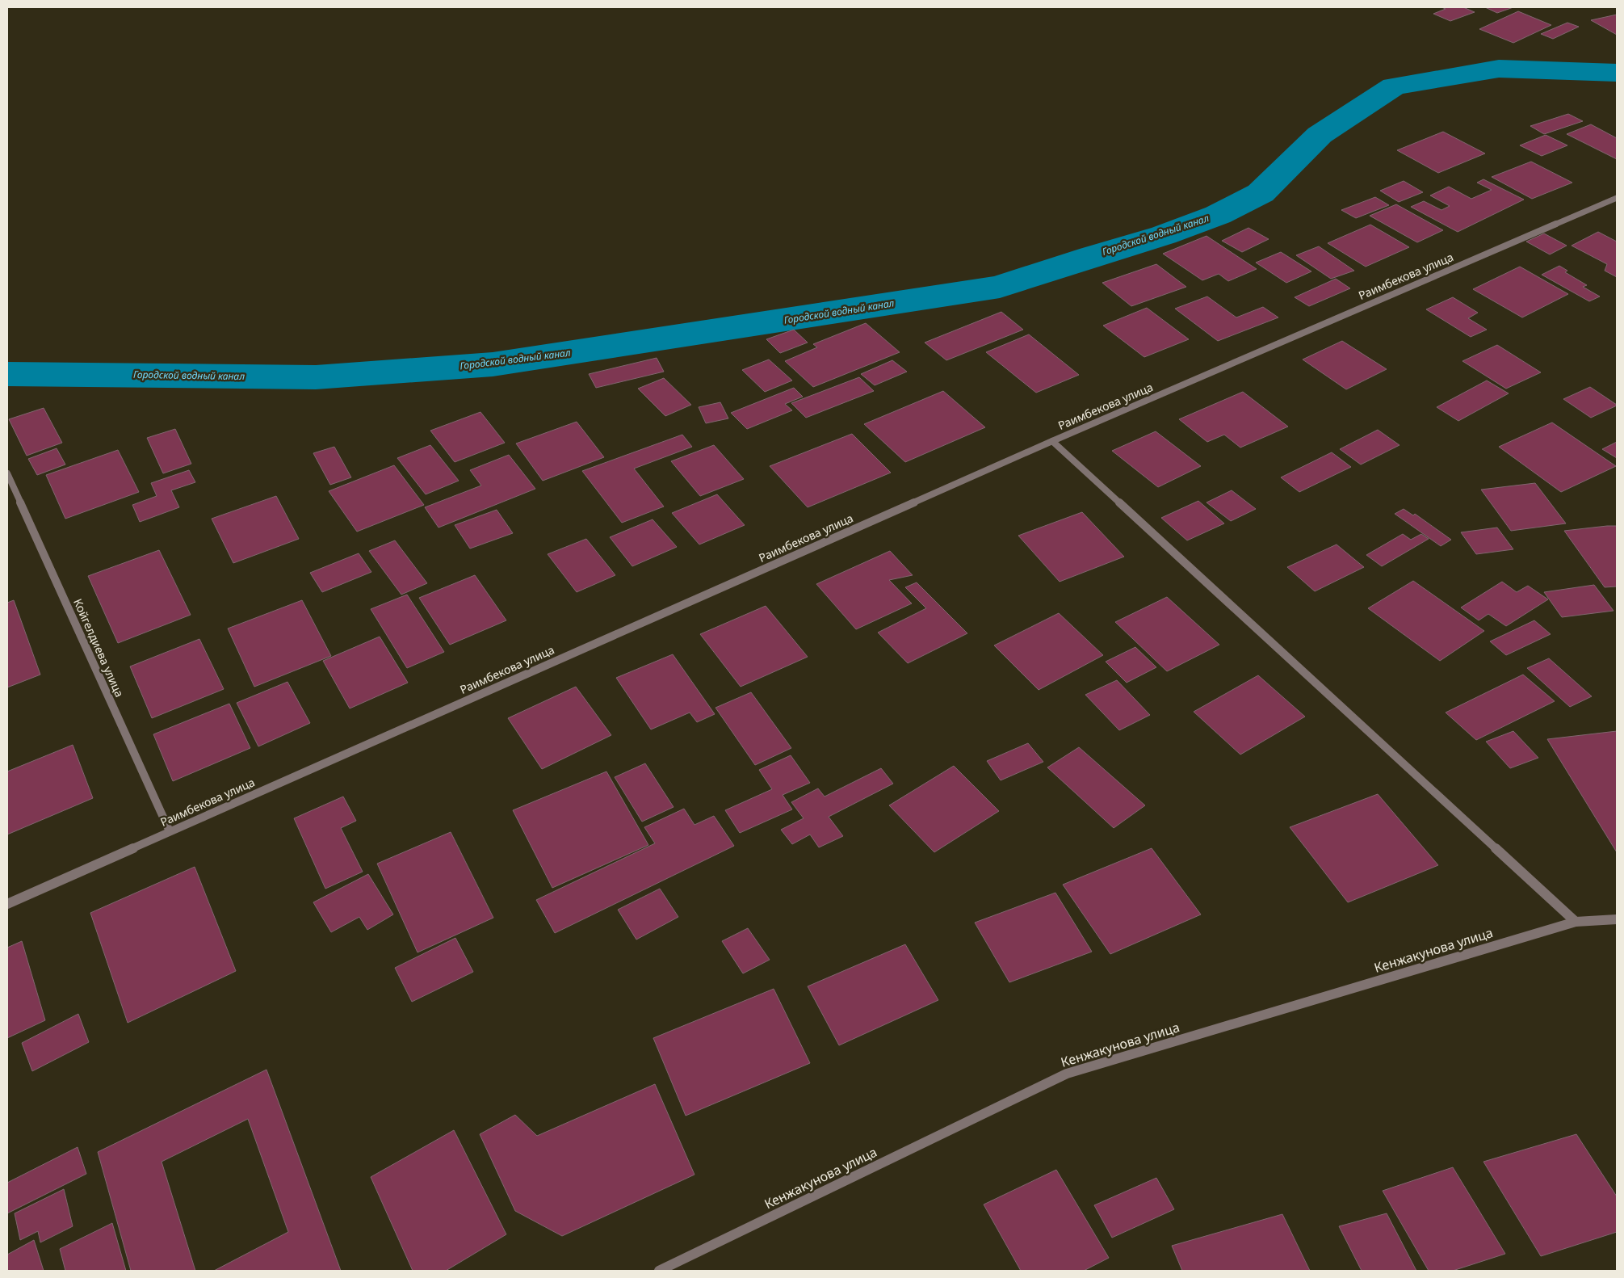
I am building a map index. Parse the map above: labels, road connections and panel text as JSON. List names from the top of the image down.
{
  "streets": {
    "street": ["Раимбекова улица", "Койгелдиева улица", "Кенжакунова улица"]
  },
  "crossings": [
    ["Раимбекова улица", "Койгелдиева улица"]
  ],
  "water": ["Городской водный канал"]
}
